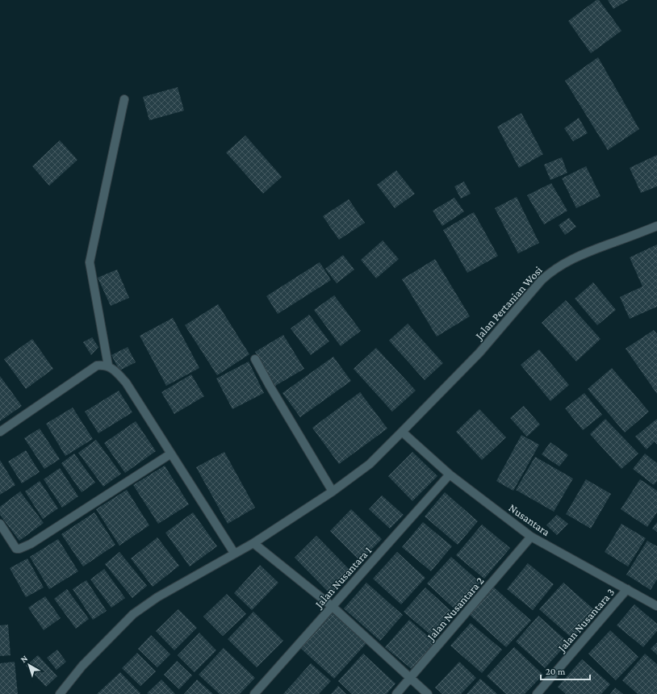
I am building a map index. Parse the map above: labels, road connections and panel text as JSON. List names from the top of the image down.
{
  "streets": {
    "street": [
      "Jalan Pertanian Wosi",
      "Nusantara",
      "Jalan Nusantara 1",
      "Jalan Nusantara 2",
      "Jalan Nusantara 3"
    ]
  },
  "crossings": [
    ["Jalan Pertanian Wosi", "Nusantara"],
    ["Nusantara", "Jalan Nusantara 1"],
    ["Nusantara", "Jalan Nusantara 2"],
    ["Nusantara", "Jalan Nusantara 3"]
  ],
  "scale_bar": "20 m",
  "north": "top left"
}
